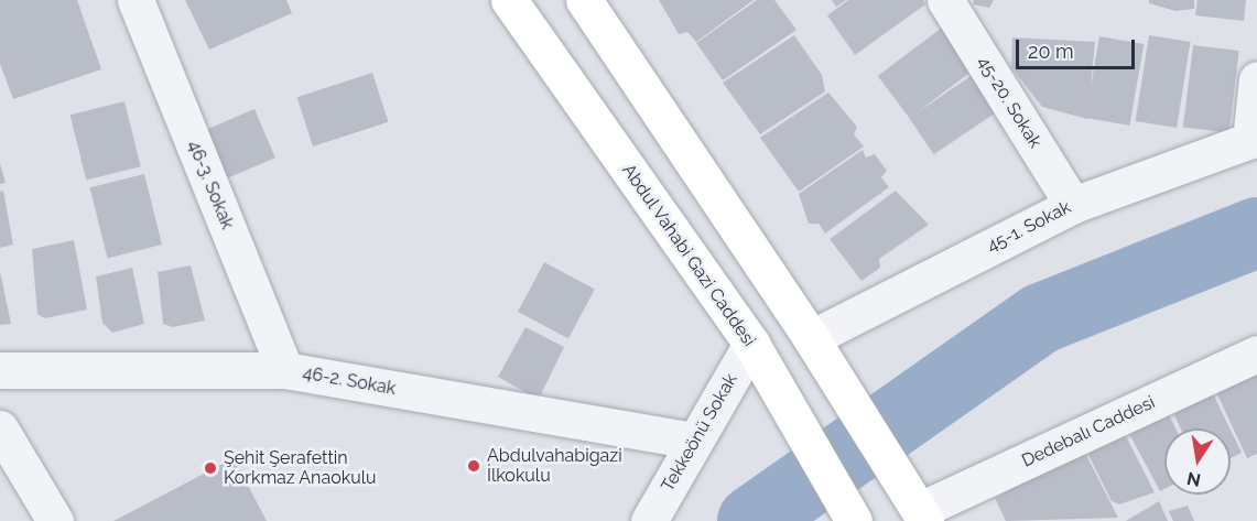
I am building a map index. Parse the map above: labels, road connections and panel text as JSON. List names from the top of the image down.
{
  "streets": {
    "main road": ["Abdul Vahabi Gazi Caddesi"],
    "street": [
      "45-20. Sokak",
      "46-3. Sokak",
      "45-1. Sokak",
      "46-2. Sokak",
      "Dedebalı Caddesi",
      "Tekkeönü Sokak"
    ]
  },
  "crossings": [
    ["45-20. Sokak", "45-1. Sokak"],
    ["46-3. Sokak", "46-2. Sokak"],
    ["Abdul Vahabi Gazi Caddesi", "Tekkeönü Sokak"],
    ["46-2. Sokak", "Tekkeönü Sokak"]
  ],
  "places": ["Abdulvahabigazi İlkokulu", "Şehit Şerafettin Korkmaz Anaokulu"],
  "scale_bar": "20 m",
  "north": "bottom"
}
